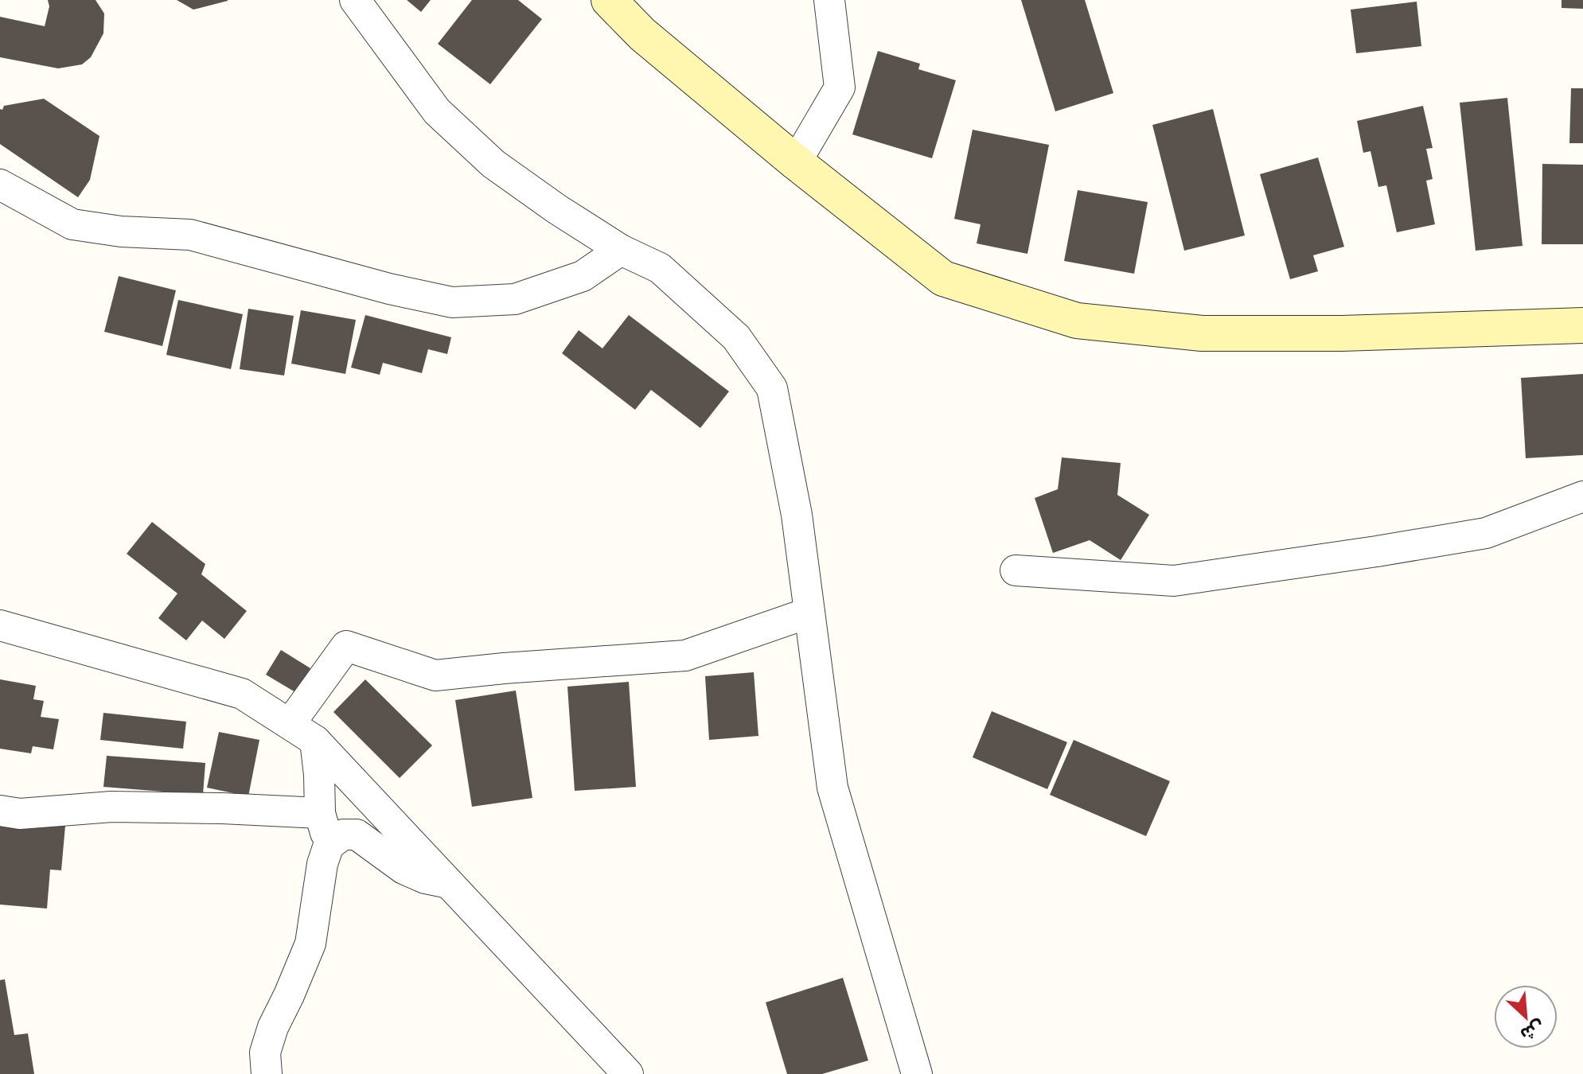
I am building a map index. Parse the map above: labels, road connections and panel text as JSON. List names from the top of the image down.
{
  "north": "bottom right"
}
